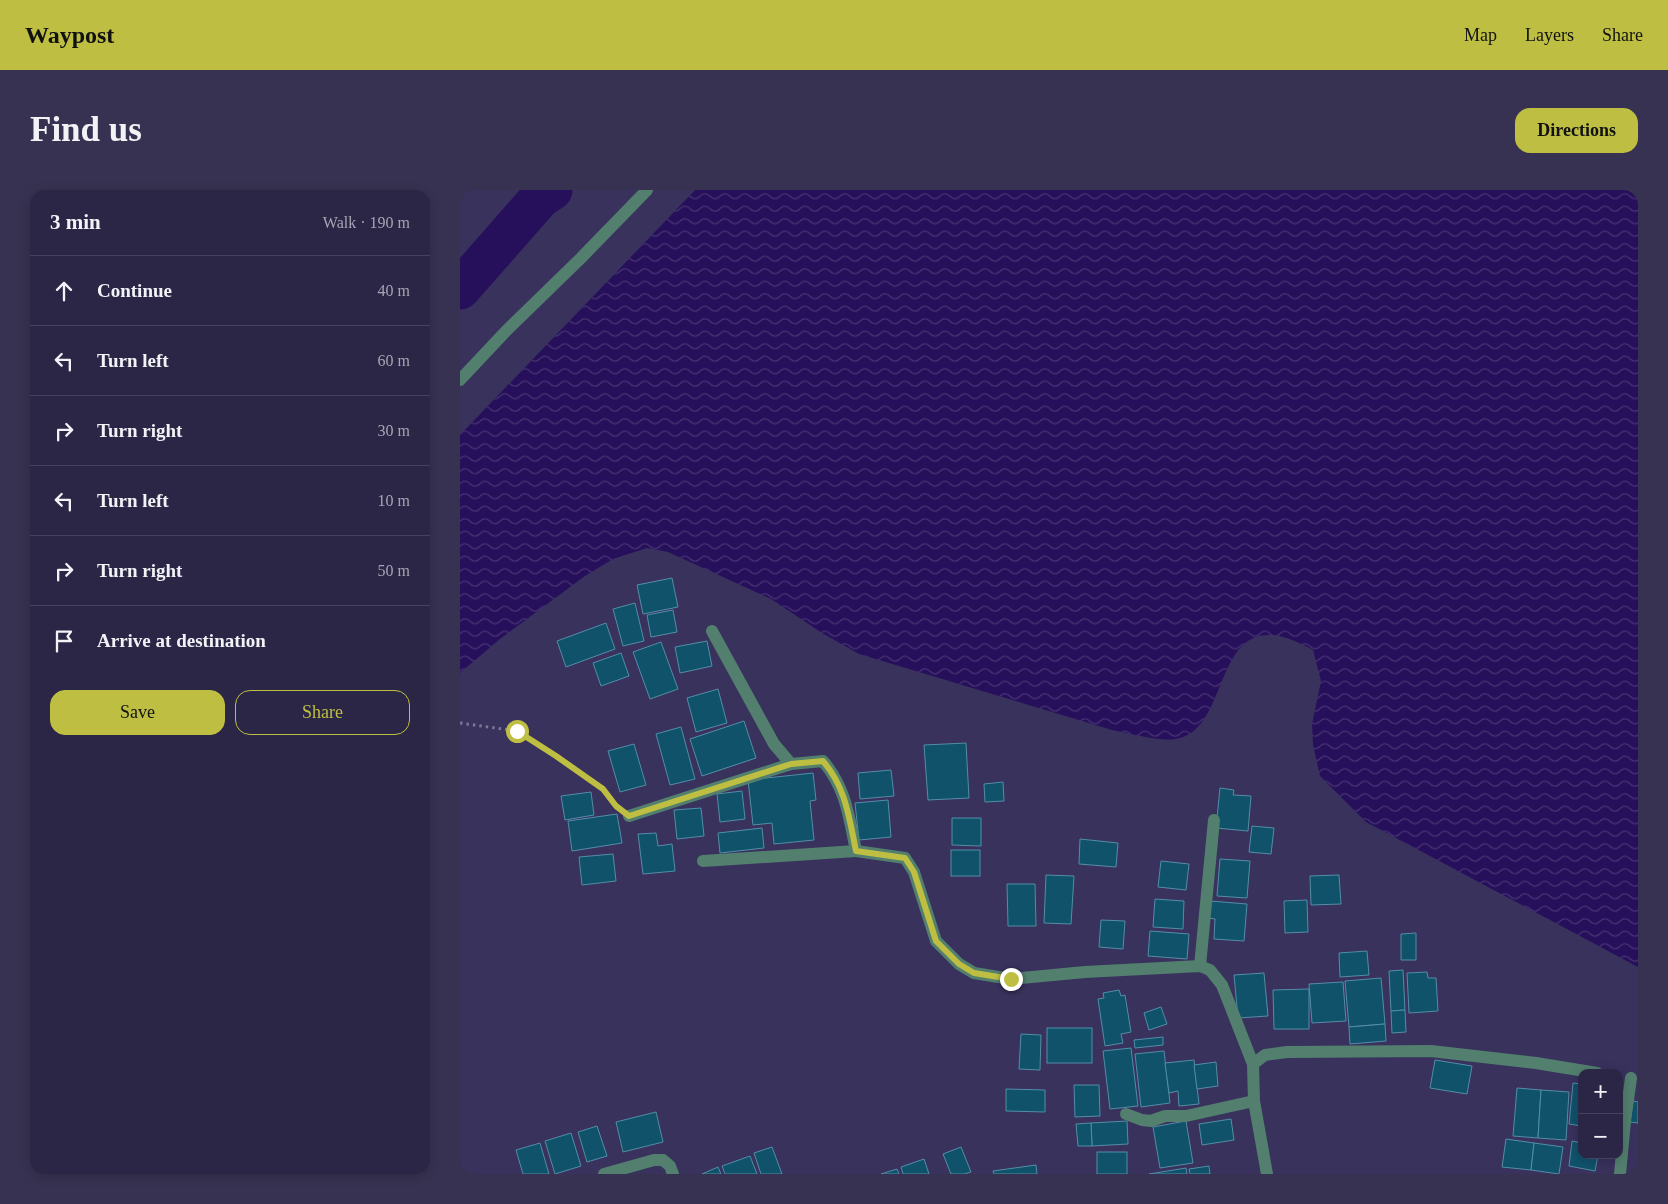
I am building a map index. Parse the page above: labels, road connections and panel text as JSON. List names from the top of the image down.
{
  "page": {
    "header": "Waypost",
    "nav": ["Map", "Layers", "Share"],
    "buttons": [
      "Directions",
      ["Save", "Share"]
    ],
    "title": "Find us",
    "heading": ["3 min", "Walk · 190 m"],
    "list": [
      ["Continue", "40 m"],
      ["Turn left", "60 m"],
      ["Turn right", "30 m"],
      ["Turn left", "10 m"],
      ["Turn right", "50 m"],
      "Arrive at destination"
    ],
    "map_buttons": ["+", "−"]
  }
}
